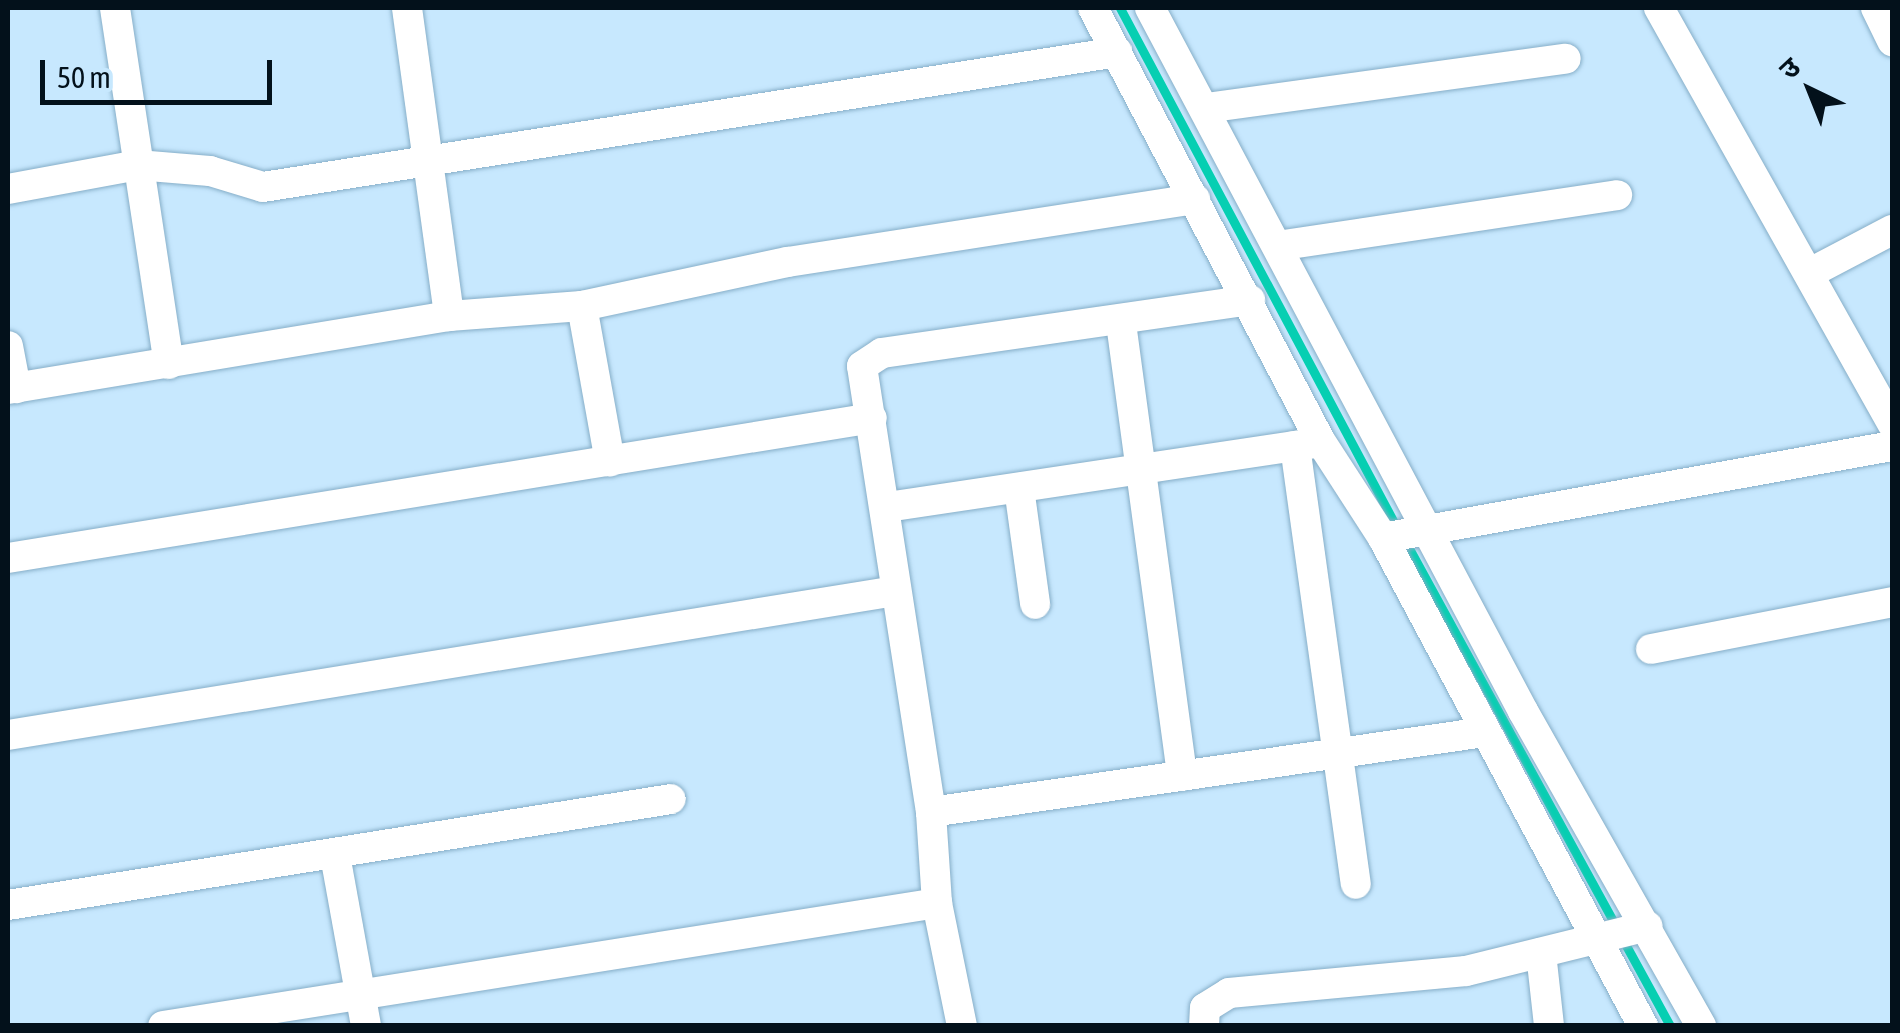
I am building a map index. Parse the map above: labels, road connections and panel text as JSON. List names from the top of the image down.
{
  "scale_bar": "50 m",
  "north": "top left"
}
